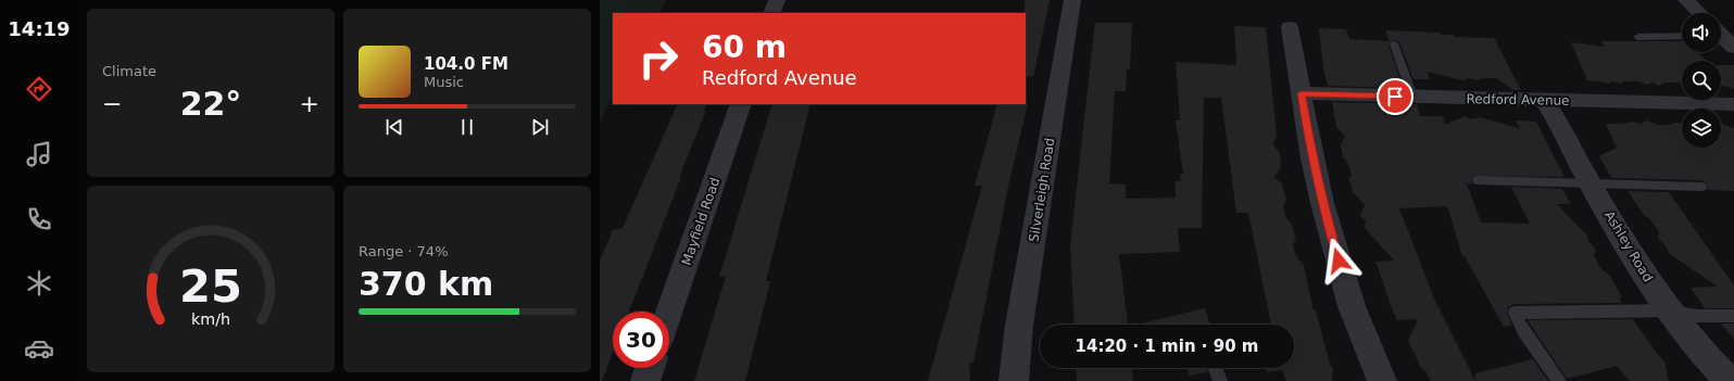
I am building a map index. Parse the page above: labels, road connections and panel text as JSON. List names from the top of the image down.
{
  "streets": {
    "street": [
      "Redford Avenue",
      "Silverleigh Road",
      "Mayfield Road",
      "Ashley Road"
    ]
  },
  "crossings": [
    ["Redford Avenue", "Ashley Road"]
  ],
  "page": {
    "tabs": "14:19",
    "tile": [
      "Climate",
      ["Range · 74%", "370 km"]
    ],
    "turn": ["60 m", "Redford Avenue"],
    "song": ["104.0 FM", "Music"],
    "heat": ["−", "22°", "+"],
    "limit": "30",
    "trip": "14:20 · 1 min · 90 m",
    "gauge": ["25", "km/h"]
  }
}
